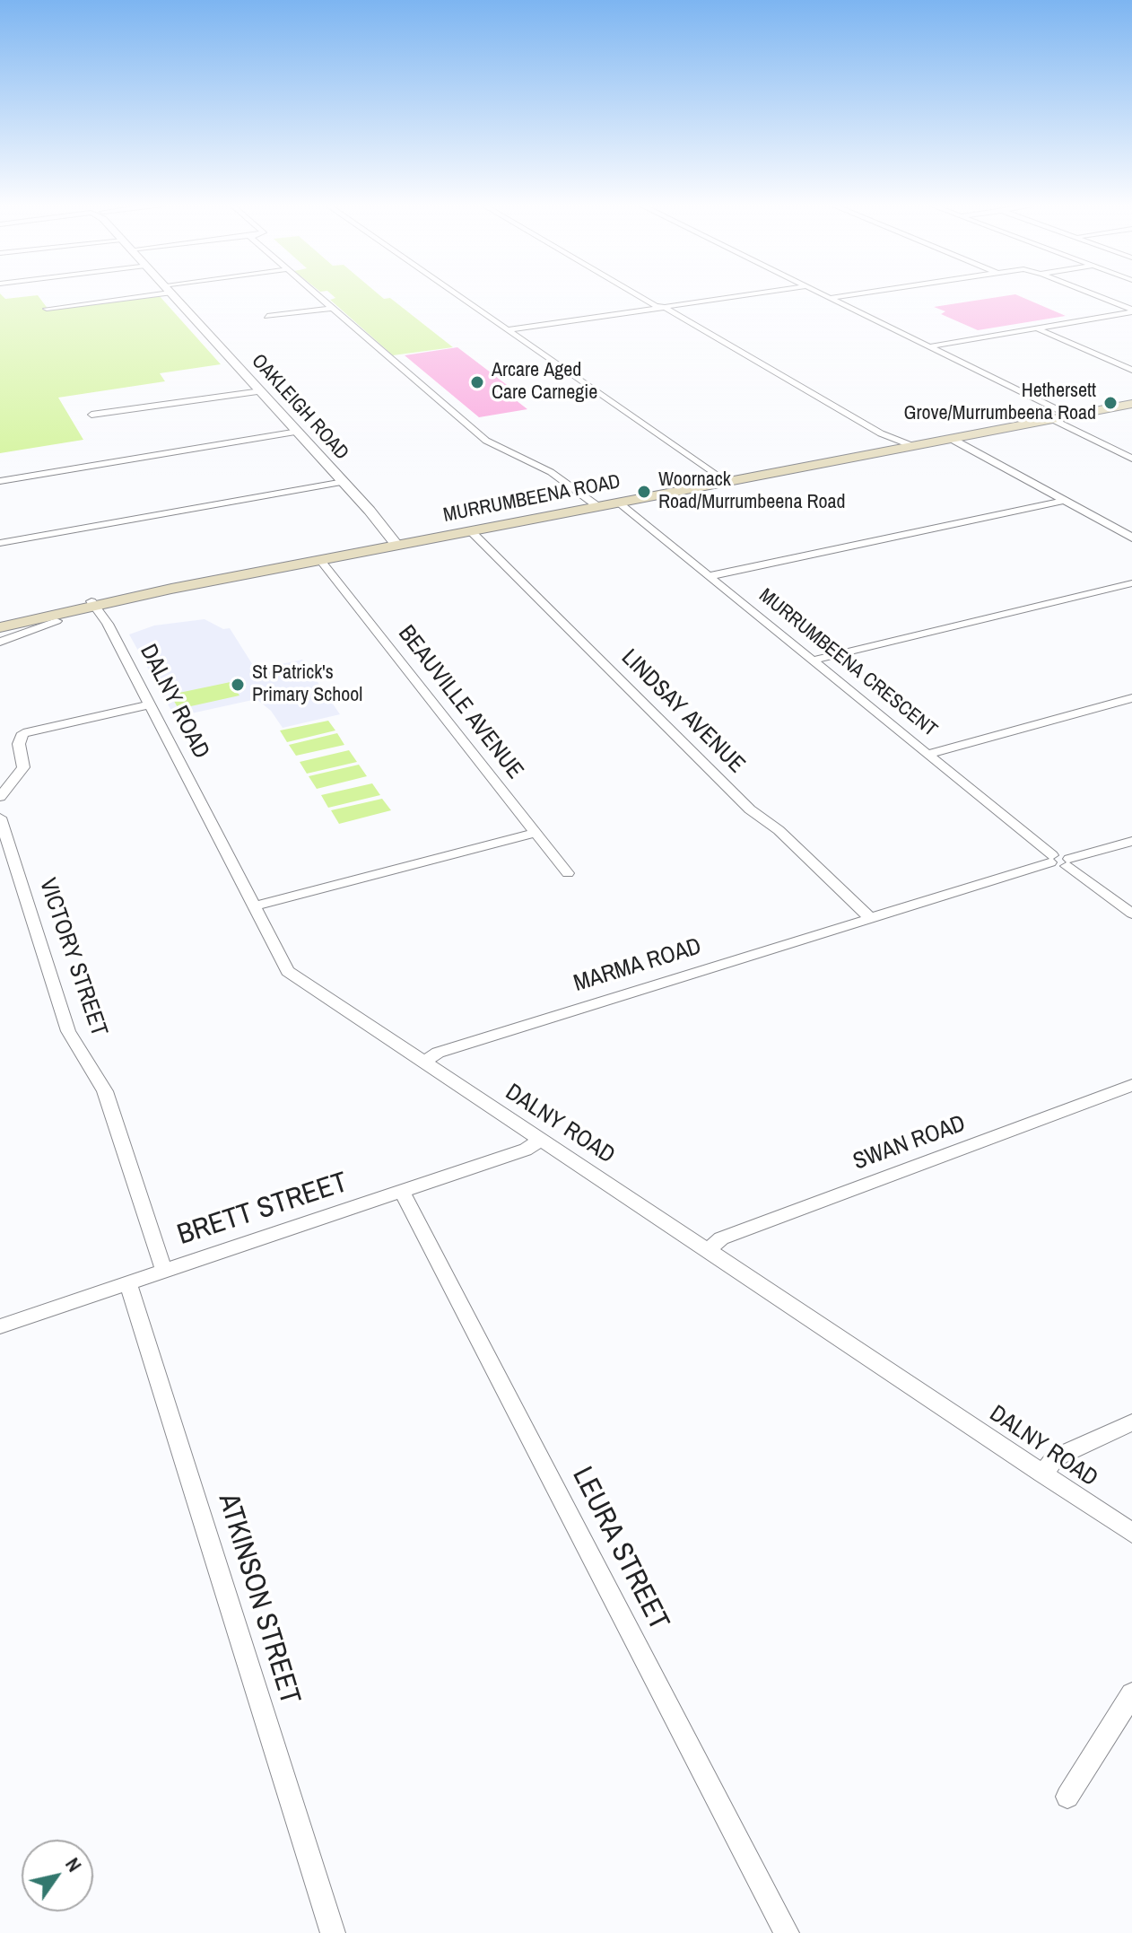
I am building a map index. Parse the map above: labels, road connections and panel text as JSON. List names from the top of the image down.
{
  "streets": {
    "main road": ["MURRUMBEENA ROAD"],
    "street": [
      "OAKLEIGH ROAD",
      "MURRUMBEENA CRESCENT",
      "DALNY ROAD",
      "BEAUVILLE AVENUE",
      "LINDSAY AVENUE",
      "VICTORY STREET",
      "MARMA ROAD",
      "SWAN ROAD",
      "BRETT STREET",
      "LEURA STREET",
      "ATKINSON STREET"
    ]
  },
  "crossings": [
    ["OAKLEIGH ROAD", "MURRUMBEENA ROAD"],
    ["MURRUMBEENA ROAD", "MURRUMBEENA CRESCENT"],
    ["MURRUMBEENA ROAD", "DALNY ROAD"],
    ["MURRUMBEENA ROAD", "BEAUVILLE AVENUE"],
    ["MURRUMBEENA ROAD", "LINDSAY AVENUE"],
    ["MURRUMBEENA CRESCENT", "MARMA ROAD"],
    ["DALNY ROAD", "MARMA ROAD"],
    ["DALNY ROAD", "SWAN ROAD"],
    ["DALNY ROAD", "BRETT STREET"],
    ["LINDSAY AVENUE", "MARMA ROAD"],
    ["VICTORY STREET", "BRETT STREET"],
    ["BRETT STREET", "LEURA STREET"],
    ["BRETT STREET", "ATKINSON STREET"]
  ],
  "places": [
    "Arcare Aged Care Carnegie",
    "Hethersett Grove/Murrumbeena Road",
    "Woornack Road/Murrumbeena Road",
    "St Patrick's Primary School"
  ],
  "north": "top right"
}
